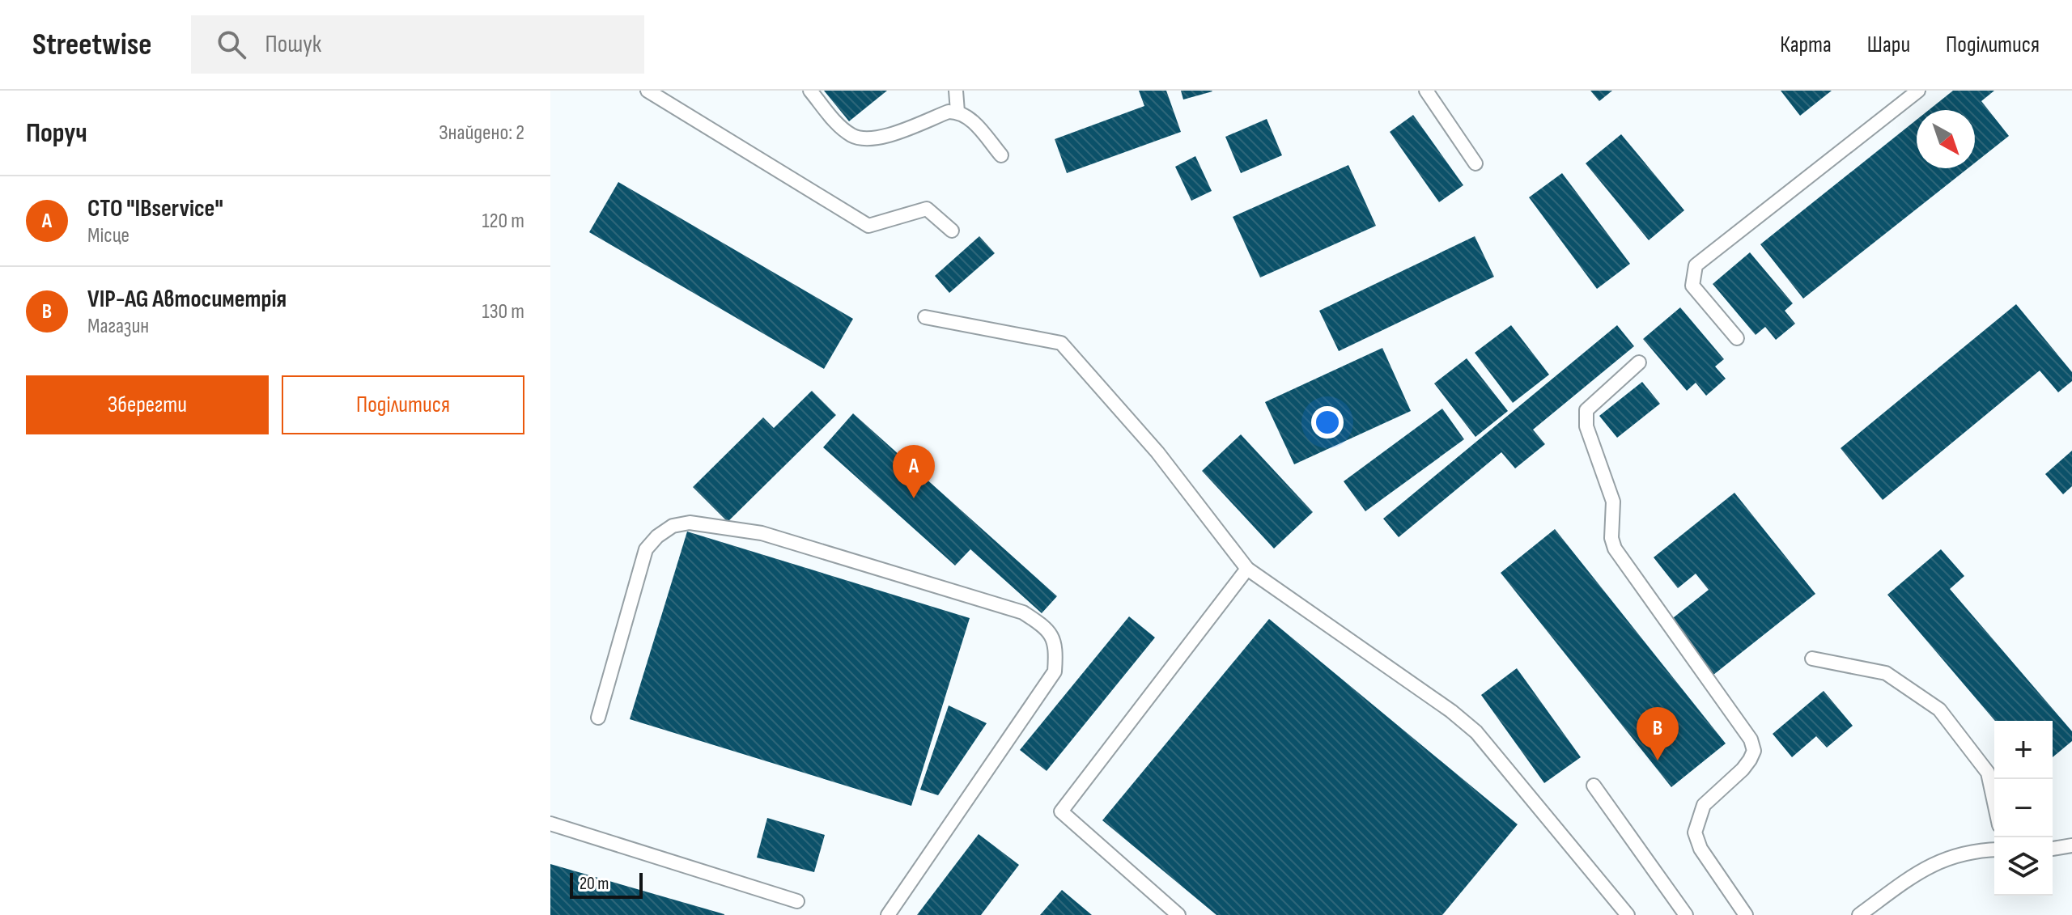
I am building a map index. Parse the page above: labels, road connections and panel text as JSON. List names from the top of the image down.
{
  "scale_bar": "20 m",
  "north": "bottom right",
  "page": {
    "header": "Streetwise",
    "search": "Пошук",
    "nav": ["Карта", "Шари", "Поділитися"],
    "heading": ["Поруч", "Знайдено: 2"],
    "list": [
      {
        "mark": "A",
        "name": "СТО \"IBservice\"",
        "note": "Місце",
        "value": "120 m"
      },
      {
        "mark": "B",
        "name": "VIP-AG Автосиметрія",
        "note": "Магазин",
        "value": "130 m"
      }
    ],
    "buttons": ["Зберегти", "Поділитися"],
    "pins": ["A", "B"],
    "map_buttons": ["+", "−"],
    "scale": "20 m"
  }
}
